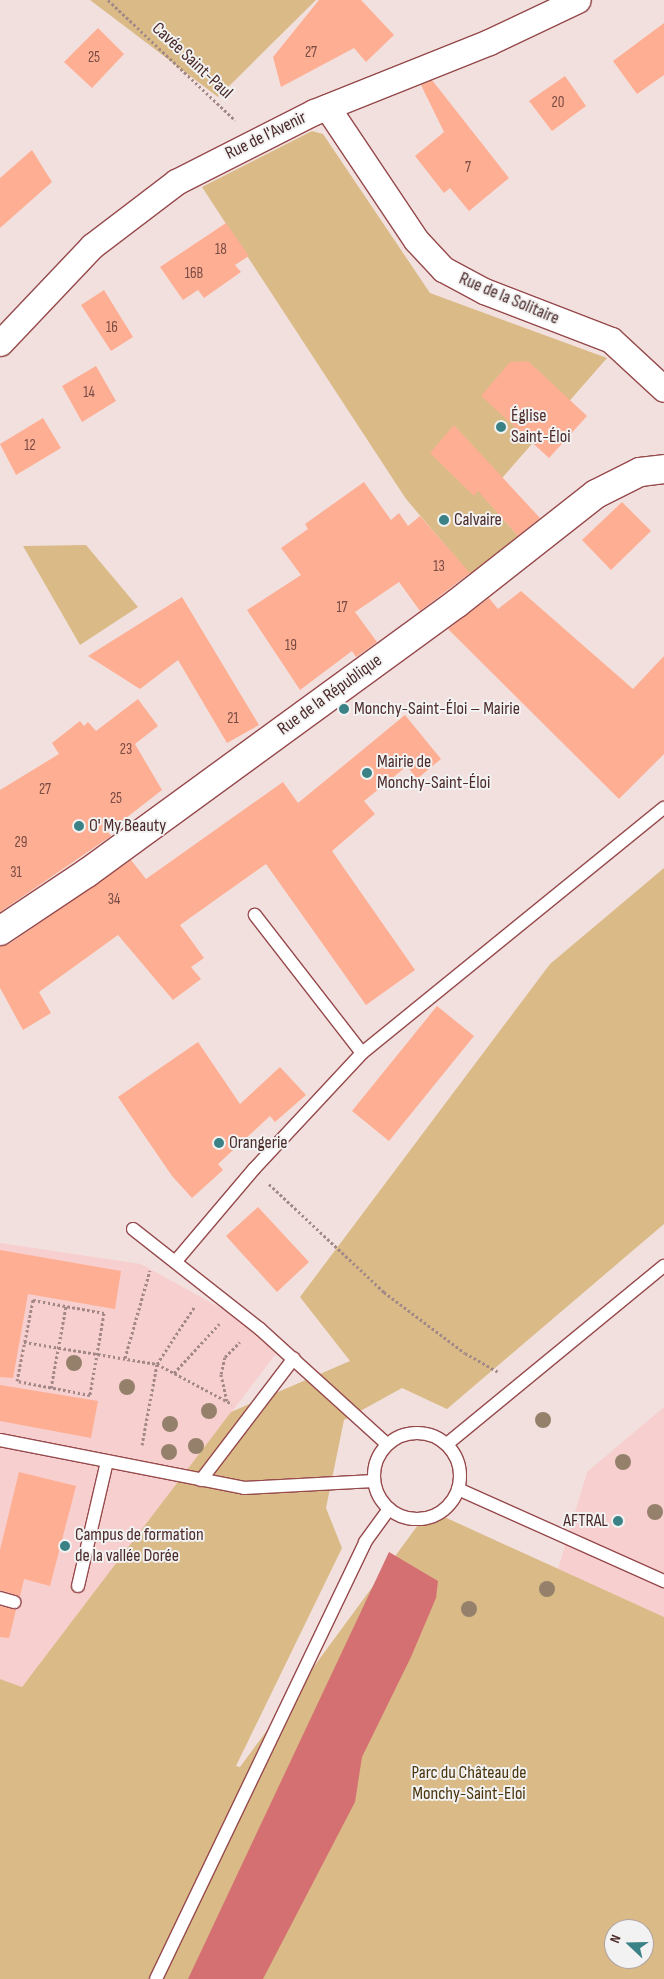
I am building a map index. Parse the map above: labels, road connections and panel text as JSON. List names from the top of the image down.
{
  "streets": {
    "street": ["Rue de l'Avenir", "Rue de la Solitaire", "Rue de la République"],
    "path": ["Cavée Saint-Paul"]
  },
  "crossings": [
    ["Cavée Saint-Paul", "Rue de l'Avenir"],
    ["Rue de l'Avenir", "Rue de la Solitaire"]
  ],
  "parks": ["Parc du Château de Monchy-Saint-Eloi"],
  "places": [
    "Église Saint-Éloi",
    "Calvaire",
    "Monchy-Saint-Éloi – Mairie",
    "Mairie de Monchy-Saint-Éloi",
    "O' My Beauty",
    "Orangerie",
    "AFTRAL",
    "Campus de formation de la vallée Dorée"
  ],
  "house_numbers": [
    "27",
    "25",
    "20",
    "7",
    "18",
    "16B",
    "16",
    "14",
    "12",
    "13",
    "17",
    "19",
    "21",
    "23",
    "27",
    "25",
    "29",
    "31",
    "34"
  ],
  "north": "left"
}
